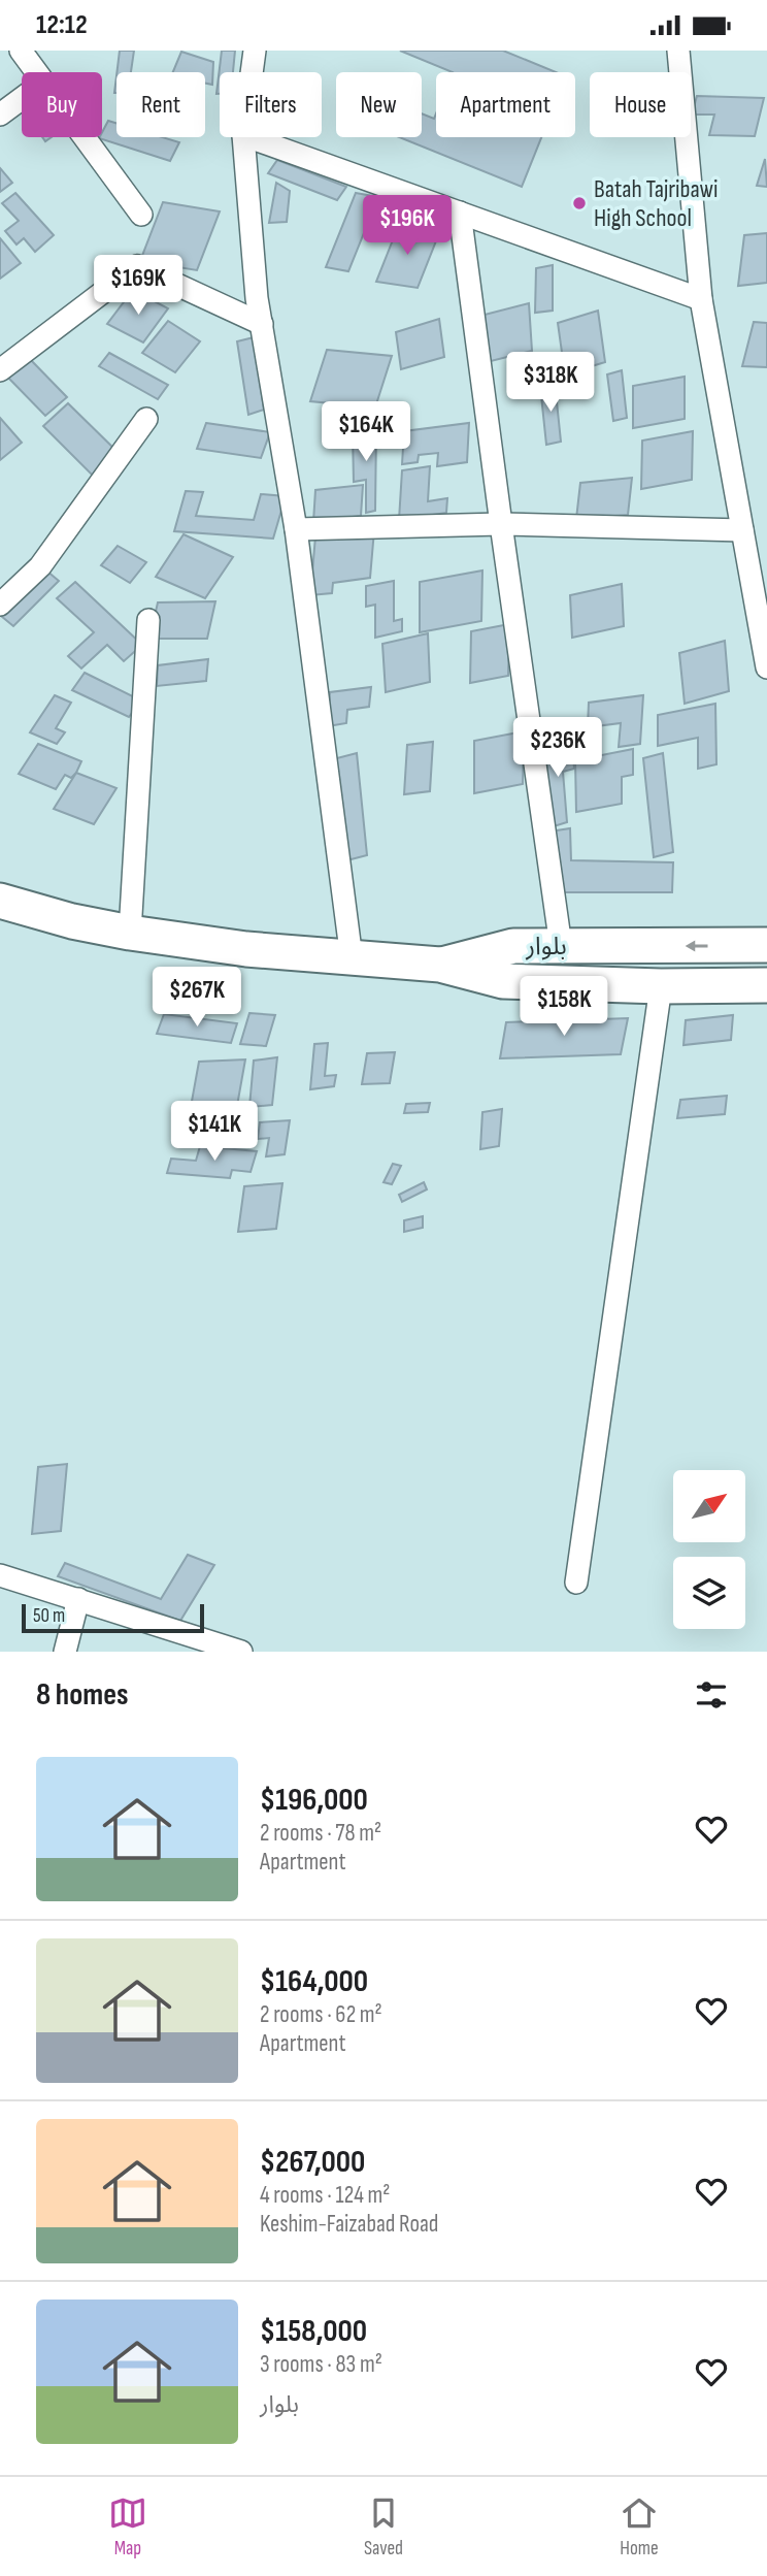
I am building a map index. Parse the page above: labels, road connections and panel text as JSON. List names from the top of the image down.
{
  "streets": {
    "main road": ["بلوار"]
  },
  "places": ["Batah Tajribawi High School"],
  "scale_bar": "50 m",
  "north": "top right",
  "page": {
    "status": "12:12",
    "chip": [
      "Buy",
      "Rent",
      "Filters",
      "New",
      "Apartment",
      "House"
    ],
    "price": [
      "$196K",
      "$169K",
      "$318K",
      "$164K",
      "$236K",
      "$267K",
      "$158K",
      "$141K"
    ],
    "scale": "50 m",
    "heading": "8 homes",
    "list": [
      {
        "name": "$196,000",
        "note": "2 rooms · 78 m² · Apartment"
      },
      {
        "name": "$164,000",
        "note": "2 rooms · 62 m² · Apartment"
      },
      {
        "name": "$267,000",
        "note": "4 rooms · 124 m² · Keshim-Faizabad Road"
      },
      {
        "name": "$158,000",
        "note": "3 rooms · 83 m² · بلوار"
      }
    ],
    "tabs": ["Map", "Saved", "Home"]
  }
}
